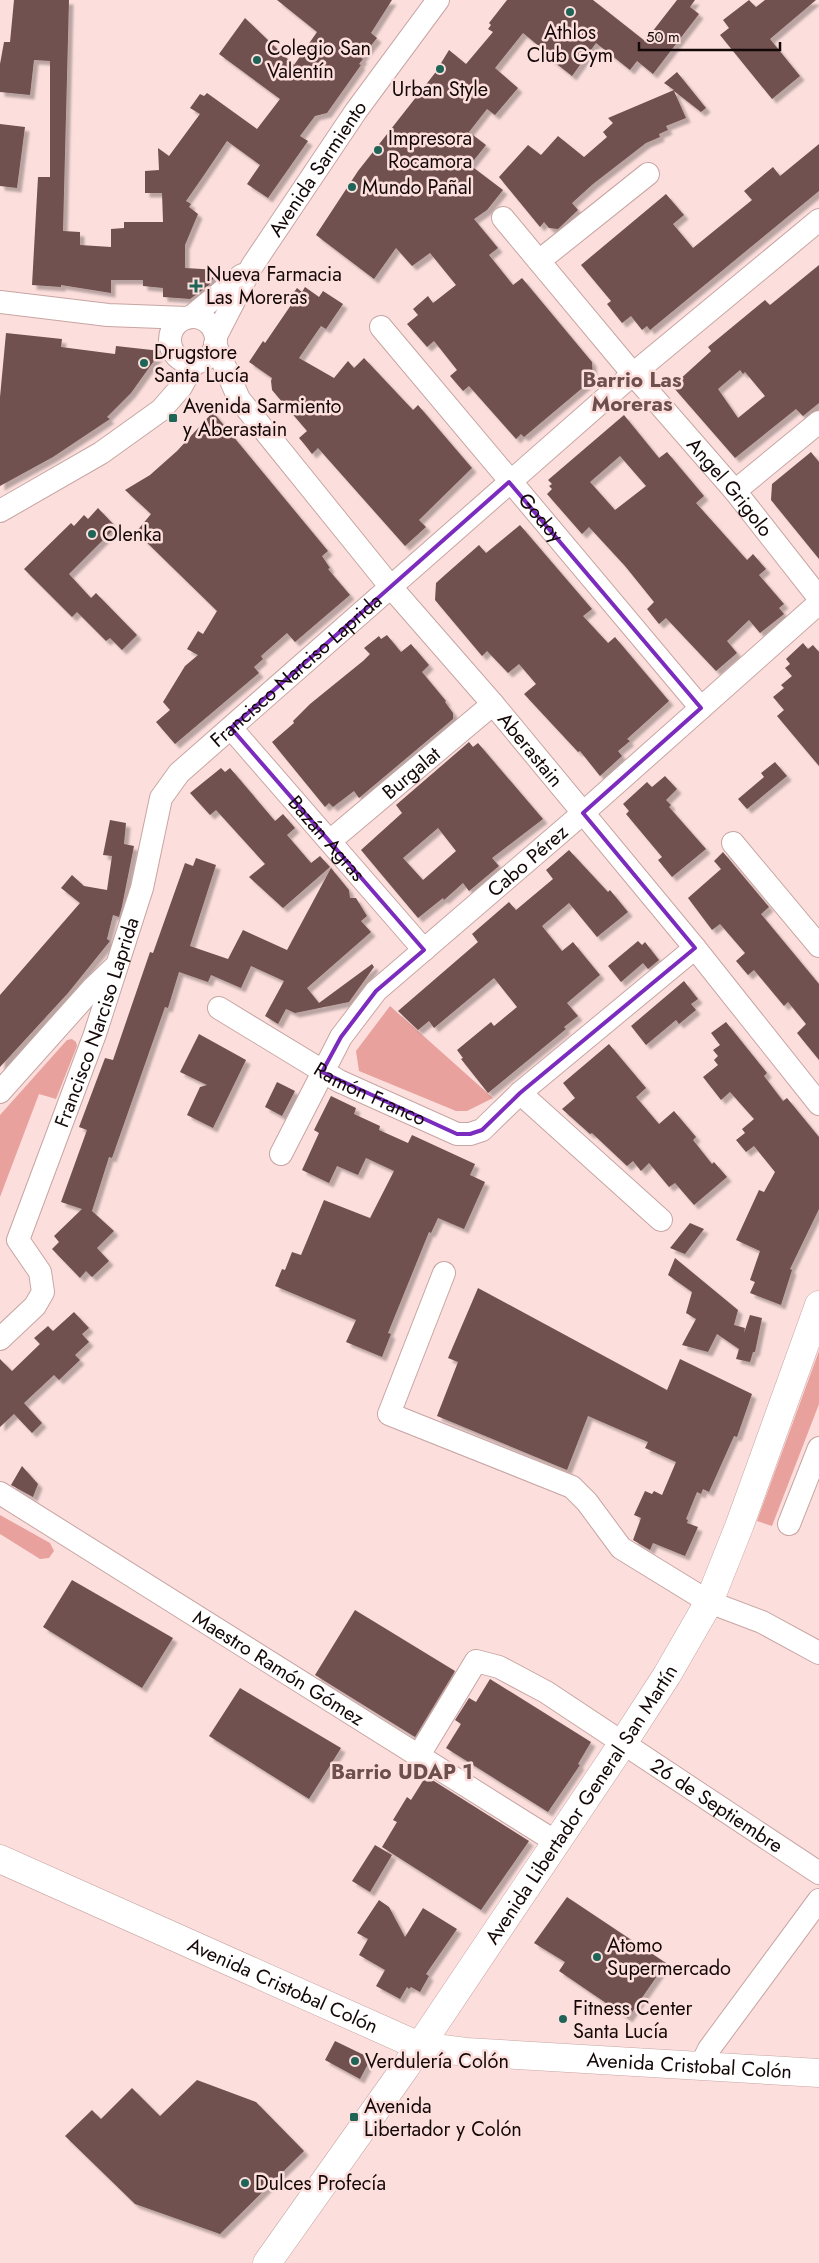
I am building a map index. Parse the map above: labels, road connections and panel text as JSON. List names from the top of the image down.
{
  "streets": {
    "main road": ["Avenida Libertador General San Martín", "Avenida Cristobal Colón"],
    "street": [
      "Avenida Sarmiento",
      "Angel Grigolo",
      "Godoy",
      "Francisco Narciso Laprida",
      "Aberastain",
      "Burgalat",
      "Bazán Agras",
      "Cabo Pérez",
      "Ramón Franco",
      "Maestro Ramón Gómez",
      "26 de Septiembre"
    ]
  },
  "crossings": [
    ["Avenida Sarmiento", "Aberastain"],
    ["Angel Grigolo", "Francisco Narciso Laprida"],
    ["Godoy", "Francisco Narciso Laprida"],
    ["Godoy", "Cabo Pérez"],
    ["Francisco Narciso Laprida", "Aberastain"],
    ["Francisco Narciso Laprida", "Bazán Agras"],
    ["Aberastain", "Burgalat"],
    ["Aberastain", "Cabo Pérez"],
    ["Aberastain", "Ramón Franco"],
    ["Burgalat", "Bazán Agras"],
    ["Bazán Agras", "Cabo Pérez"],
    ["Cabo Pérez", "Ramón Franco"],
    ["Maestro Ramón Gómez", "Avenida Libertador General San Martín"],
    ["Maestro Ramón Gómez", "26 de Septiembre"],
    ["Avenida Libertador General San Martín", "26 de Septiembre"],
    ["Avenida Libertador General San Martín", "Avenida Cristobal Colón"]
  ],
  "districts": ["Barrio Las Moreras", "Barrio UDAP 1"],
  "places": {
    "other": [
      "Athlos Club Gym",
      "Colegio San Valentín",
      "Urban Style",
      "Impresora Rocamora",
      "Mundo Pañal",
      "Drugstore Santa Lucía",
      "Olenka",
      "Atomo Supermercado",
      "Fitness Center Santa Lucía",
      "Verdulería Colón",
      "Dulces Profecía"
    ],
    "health": ["Nueva Farmacia Las Moreras"],
    "transit": ["Avenida Sarmiento y Aberastain", "Avenida Libertador y Colón"]
  },
  "scale_bar": "50 m"
}
